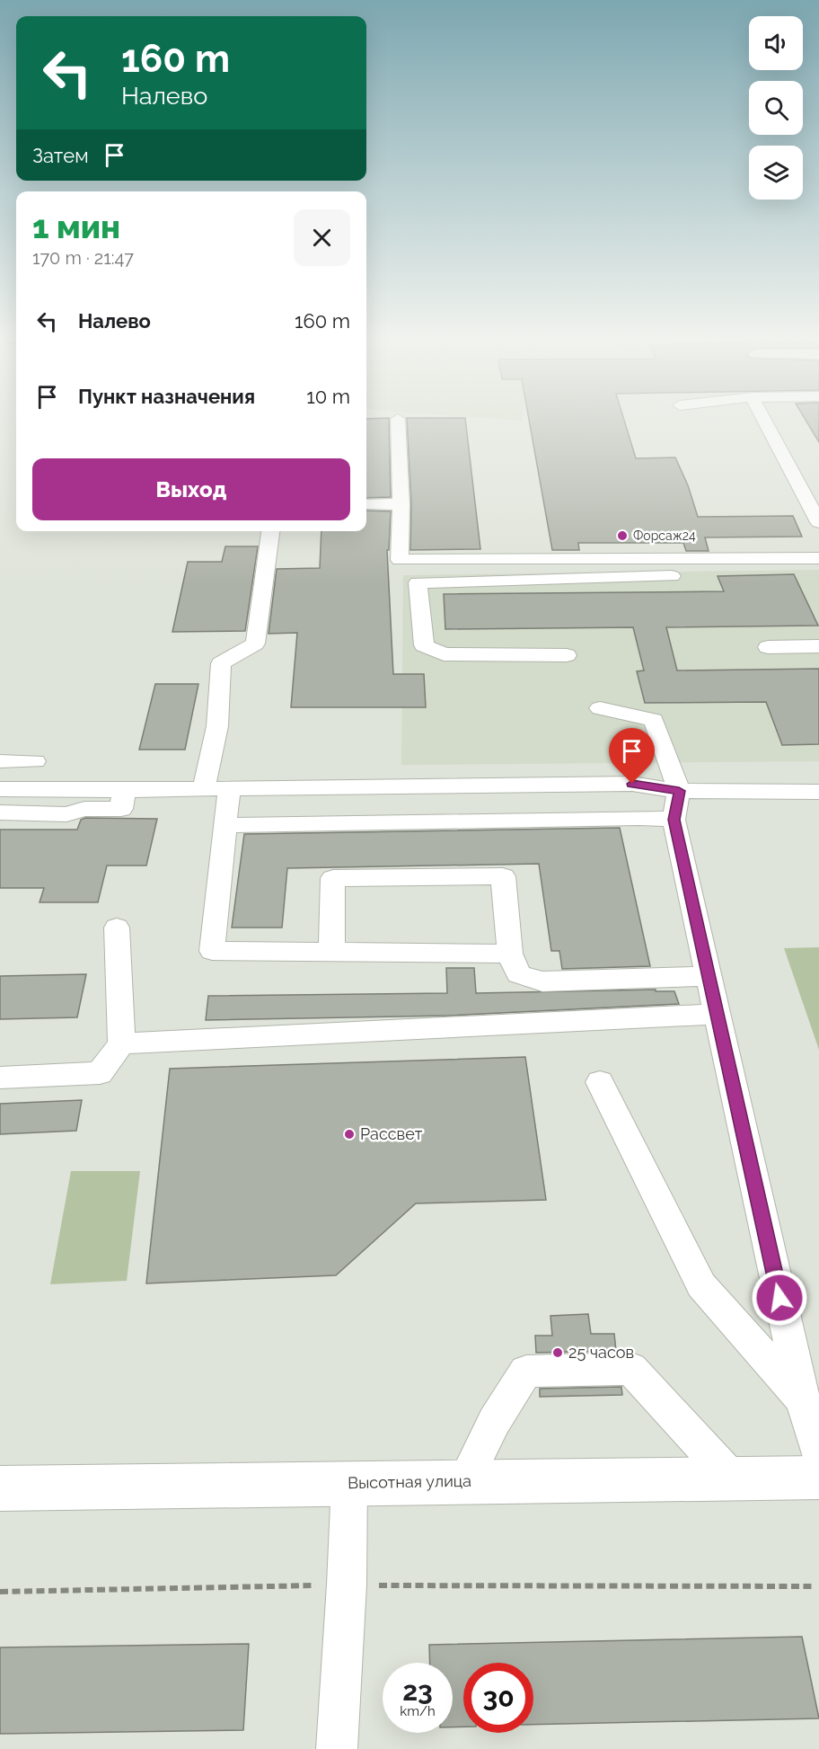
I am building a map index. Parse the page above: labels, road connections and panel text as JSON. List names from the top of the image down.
{
  "streets": {
    "main road": ["Высотная улица"]
  },
  "places": ["Форсаж24", "Рассвет", "25 часов"],
  "page": {
    "turn": ["160 m", "Налево"],
    "then": "Затем",
    "heading": ["1 мин", "170 m · 21:47"],
    "list": [
      {
        "name": "Налево",
        "value": "160 m"
      },
      {
        "name": "Пункт назначения",
        "value": "10 m"
      }
    ],
    "buttons": "Выход",
    "speed": "23 km/h",
    "limit": "30"
  }
}
